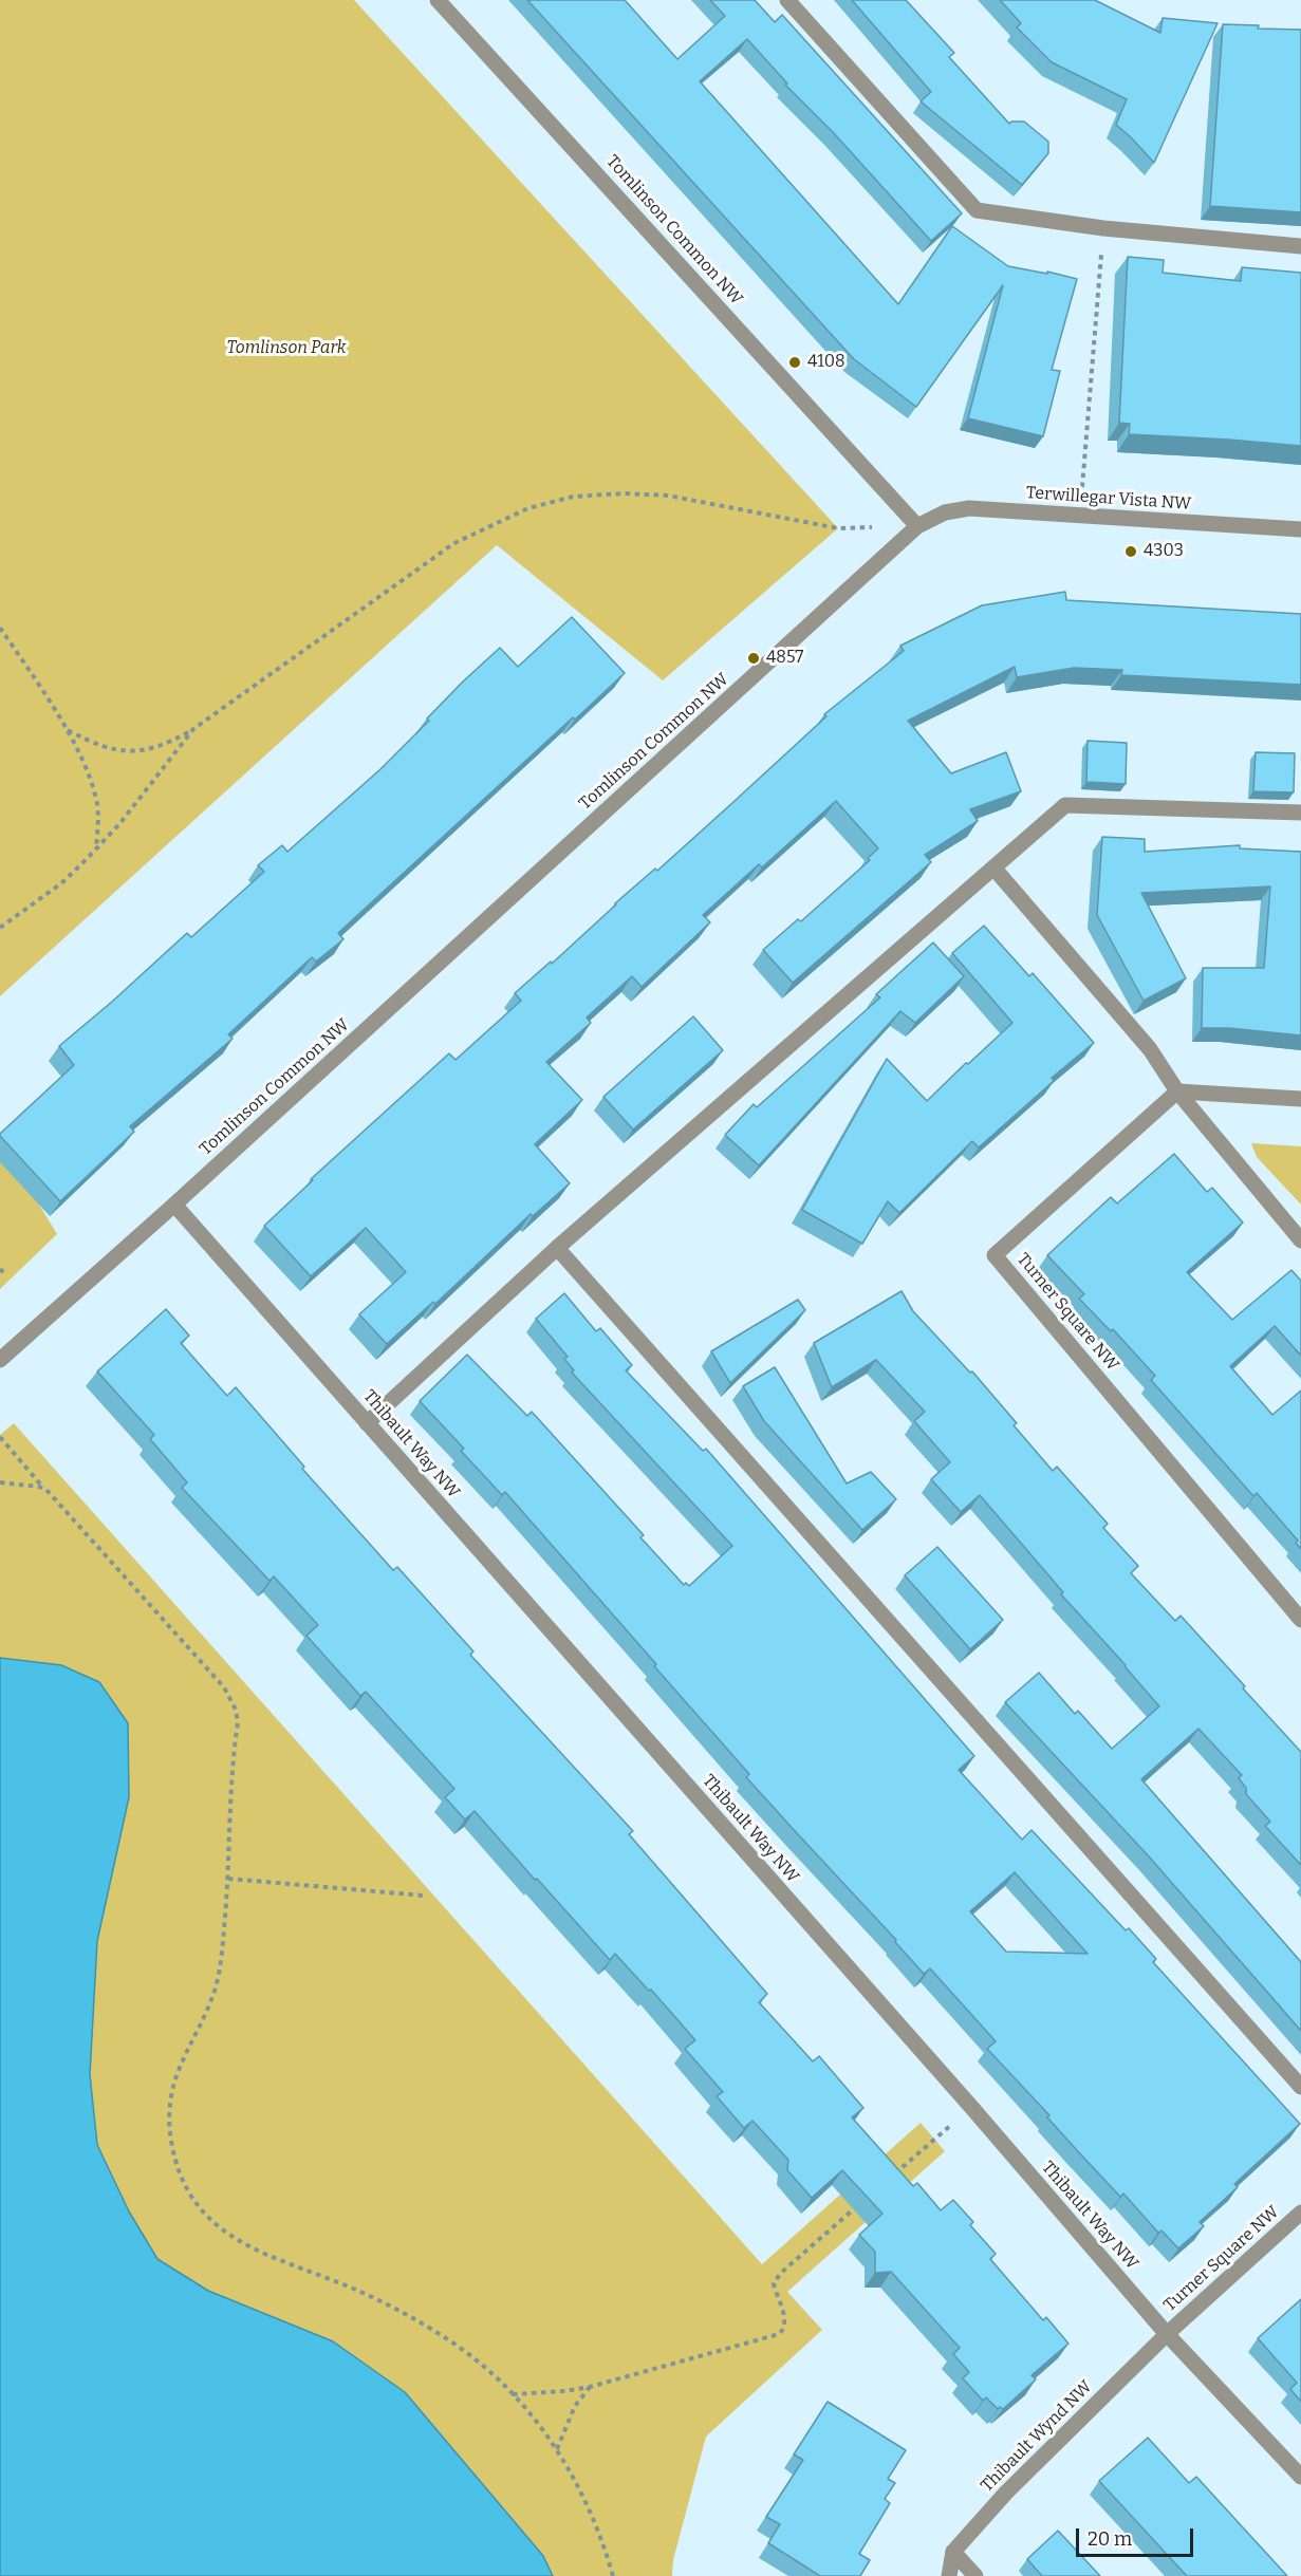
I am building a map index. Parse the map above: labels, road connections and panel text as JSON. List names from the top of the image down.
{
  "streets": {
    "street": [
      "Tomlinson Common NW",
      "Terwillegar Vista NW",
      "Turner Square NW",
      "Thibault Way NW",
      "Thibault Wynd NW"
    ]
  },
  "crossings": [
    ["Tomlinson Common NW", "Terwillegar Vista NW"],
    ["Tomlinson Common NW", "Thibault Way NW"],
    ["Turner Square NW", "Thibault Way NW"],
    ["Turner Square NW", "Thibault Wynd NW"],
    ["Thibault Way NW", "Thibault Wynd NW"]
  ],
  "parks": ["Tomlinson Park"],
  "places": ["4108", "4303", "4857"],
  "scale_bar": "20 m"
}
